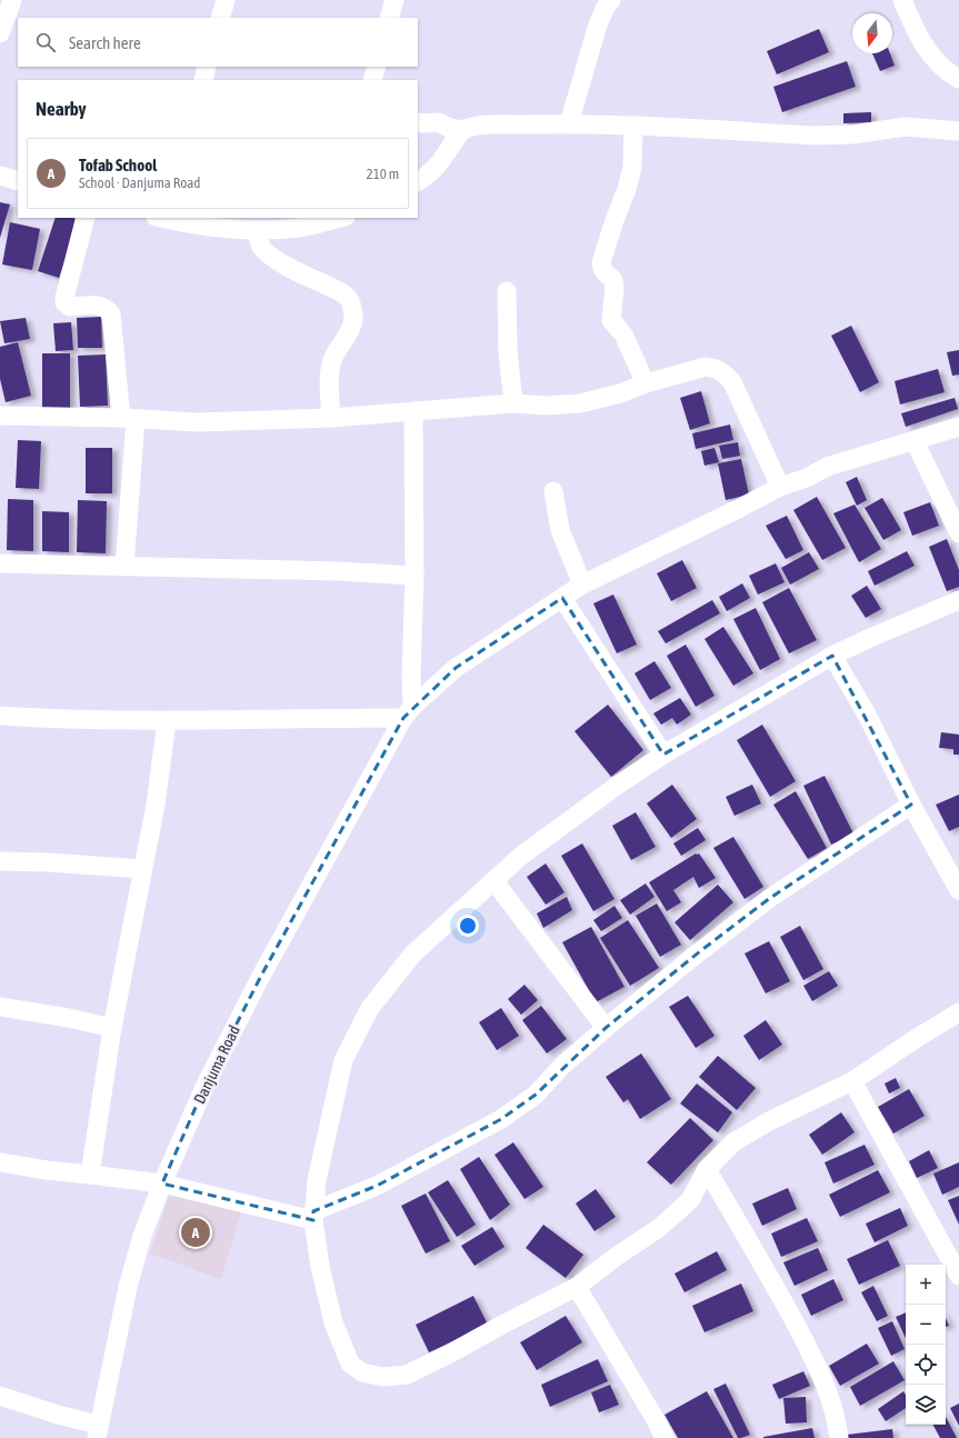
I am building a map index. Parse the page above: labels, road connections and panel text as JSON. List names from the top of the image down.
{
  "streets": {
    "street": ["Danjuma Road"]
  },
  "north": "bottom",
  "page": {
    "search": "Search here",
    "heading": "Nearby",
    "list": [
      {
        "mark": "A",
        "name": "Tofab School",
        "note": "School · Danjuma Road",
        "value": "210 m"
      }
    ],
    "pins": "A",
    "map_buttons": ["+", "−"]
  }
}
